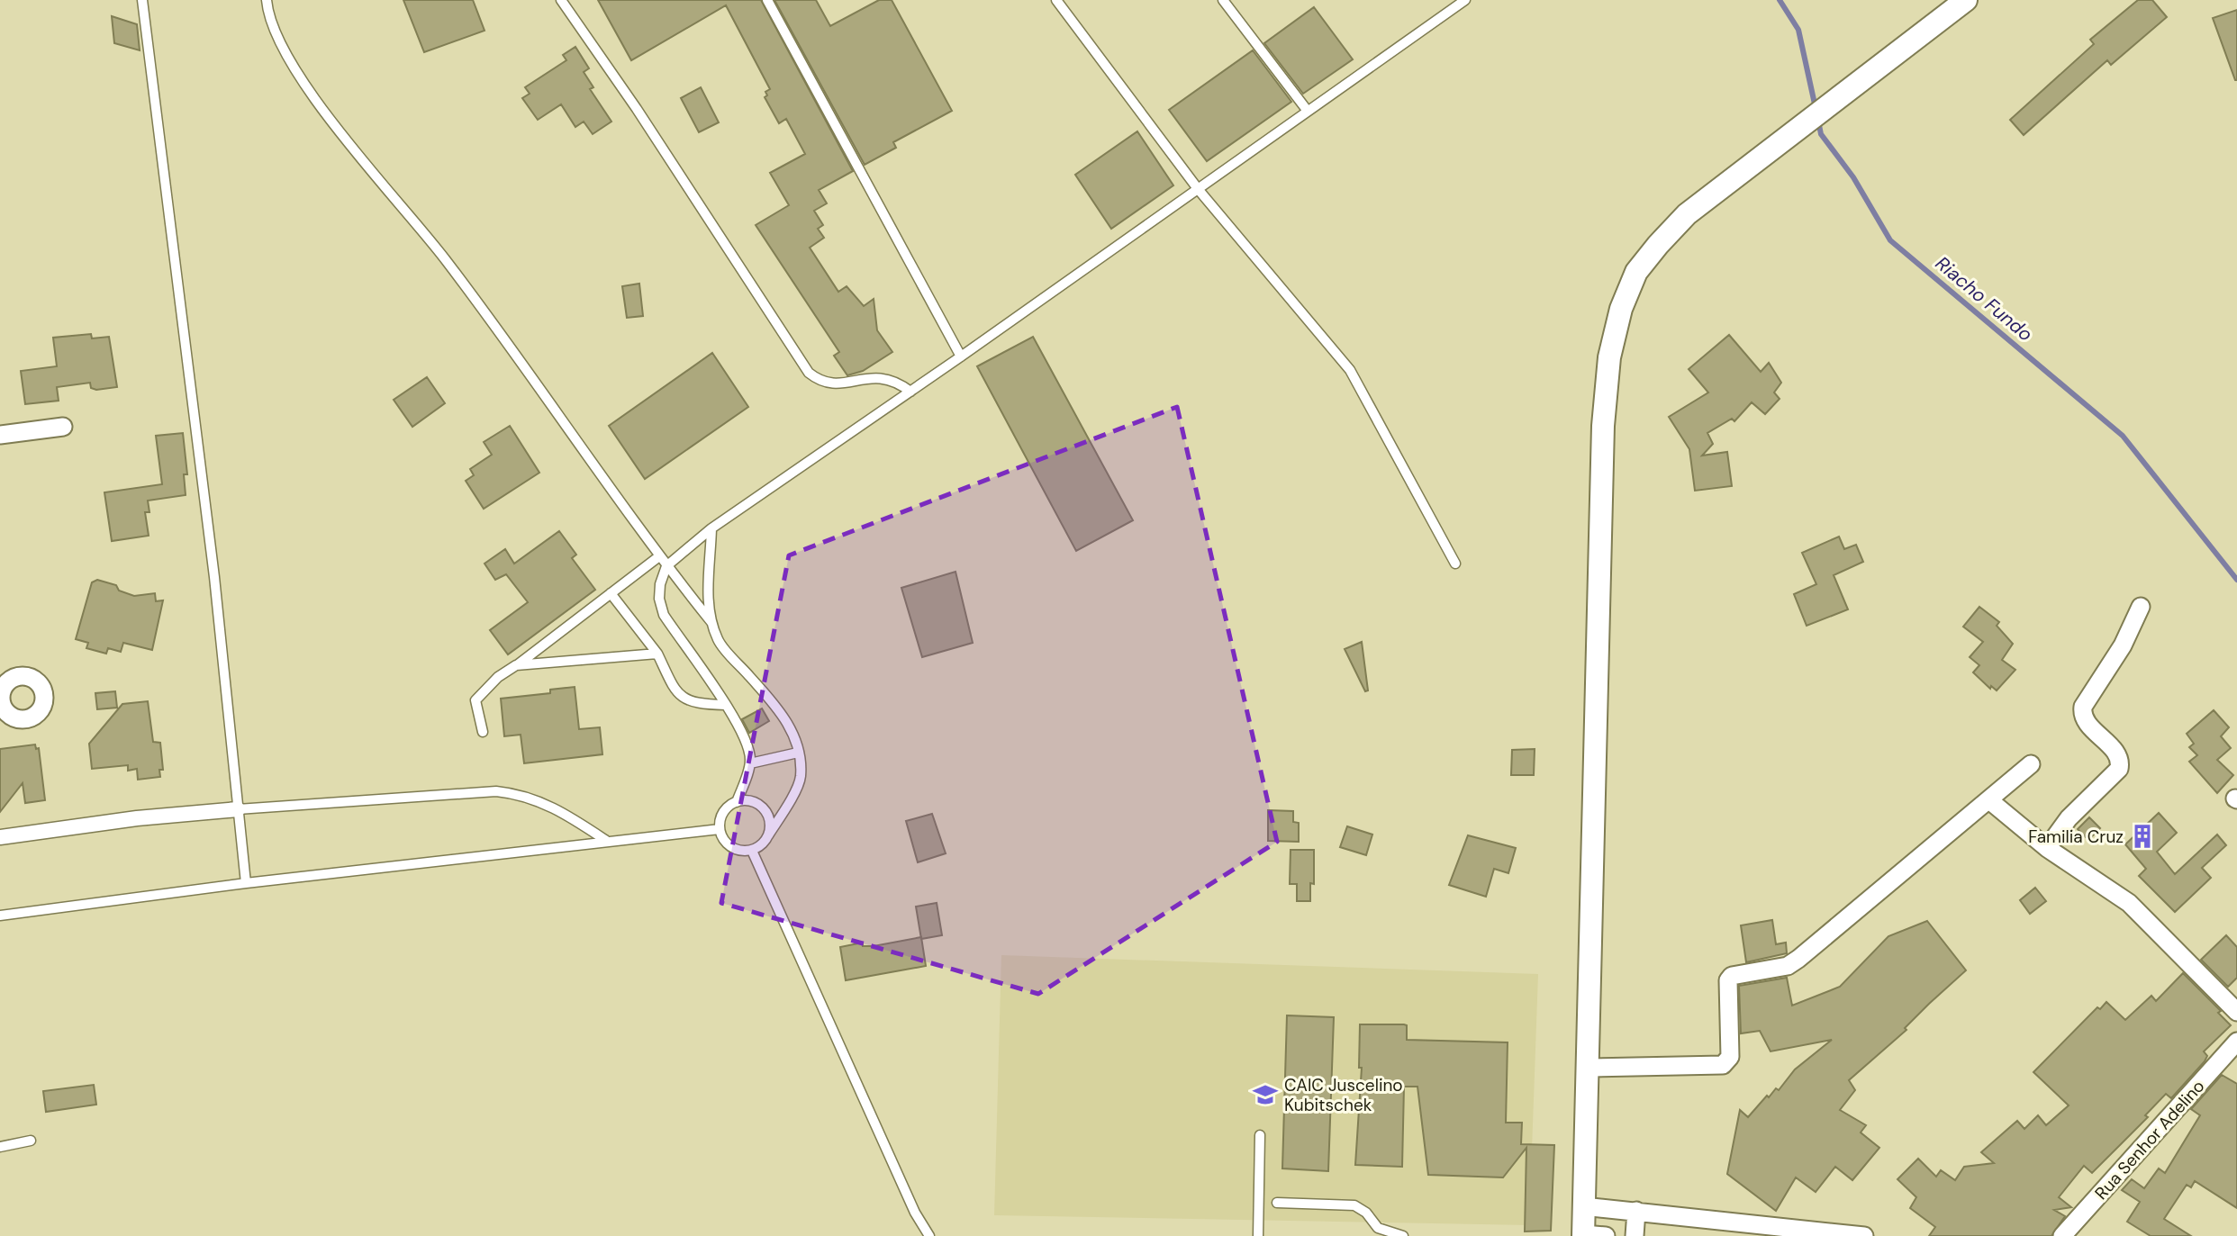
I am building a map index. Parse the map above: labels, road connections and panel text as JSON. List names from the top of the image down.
{
  "streets": {
    "street": ["Rua Senhor Adelino"]
  },
  "water": ["Riacho Fundo"],
  "places": {
    "building": ["Familia Cruz"],
    "school or university": ["CAIC Juscelino Kubitschek"]
  }
}
